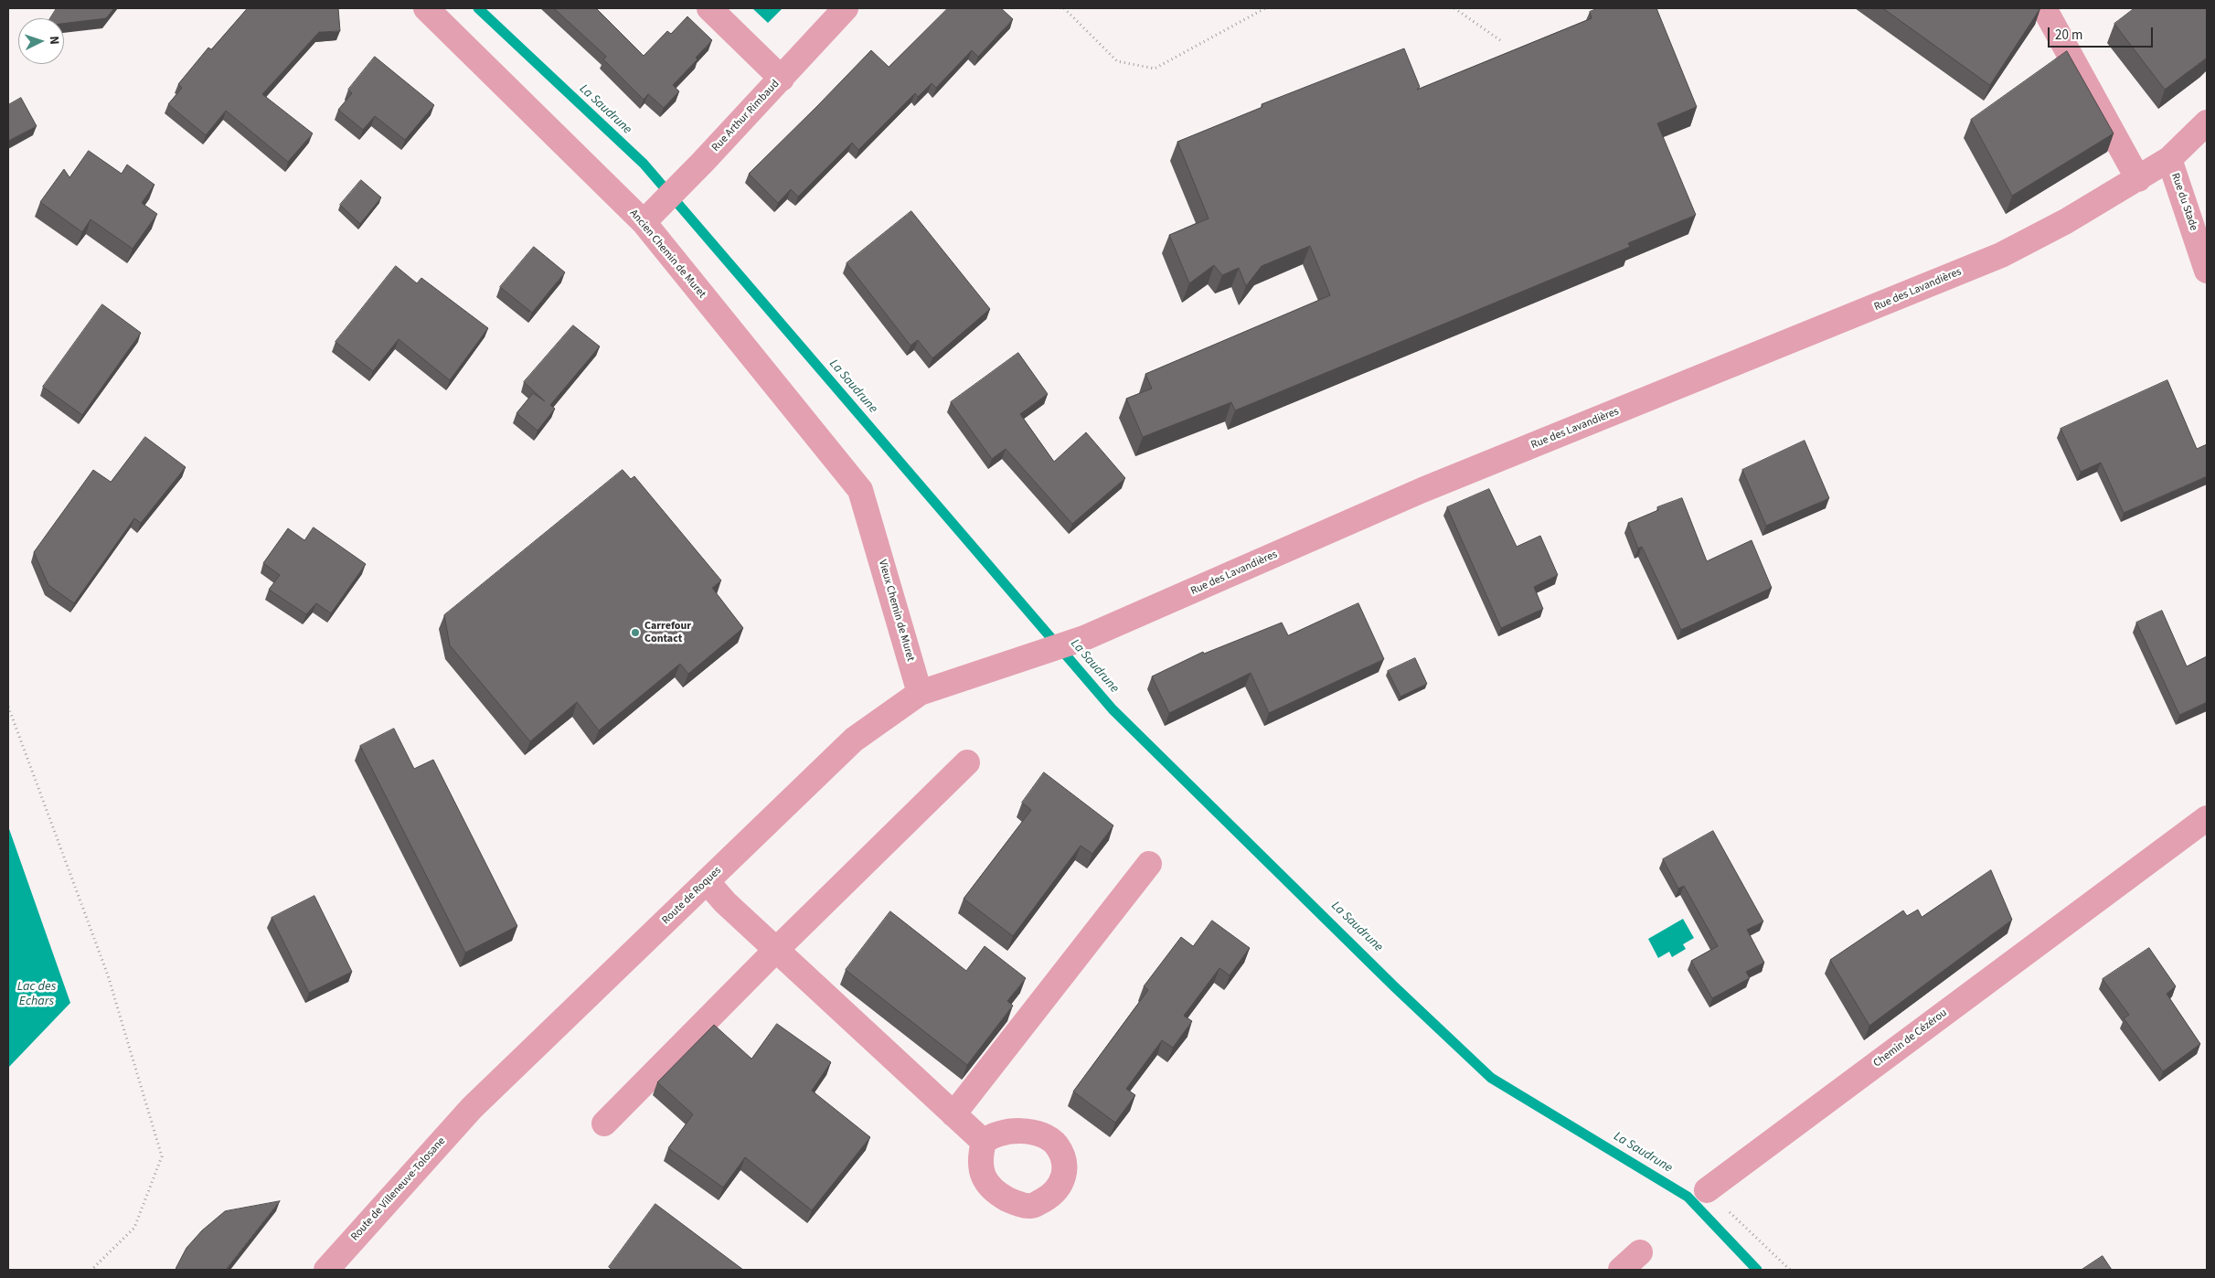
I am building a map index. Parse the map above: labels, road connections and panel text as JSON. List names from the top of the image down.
{
  "streets": {
    "street": [
      "Rue Arthur Rimbaud",
      "Rue du Stade",
      "Ancien Chemin de Muret",
      "Rue des Lavandières",
      "Vieux Chemin de Muret",
      "Route de Roques",
      "Chemin de Cézérou",
      "Route de Villeneuve-Tolosane"
    ]
  },
  "crossings": [
    ["Rue Arthur Rimbaud", "Ancien Chemin de Muret"],
    ["Rue du Stade", "Rue des Lavandières"],
    ["Ancien Chemin de Muret", "Vieux Chemin de Muret"],
    ["Rue des Lavandières", "Vieux Chemin de Muret"],
    ["Rue des Lavandières", "Route de Roques"],
    ["Vieux Chemin de Muret", "Route de Roques"],
    ["Route de Roques", "Route de Villeneuve-Tolosane"]
  ],
  "water": ["La Saudrune", "Lac des Echars"],
  "places": ["Carrefour Contact"],
  "scale_bar": "20 m",
  "north": "right"
}
